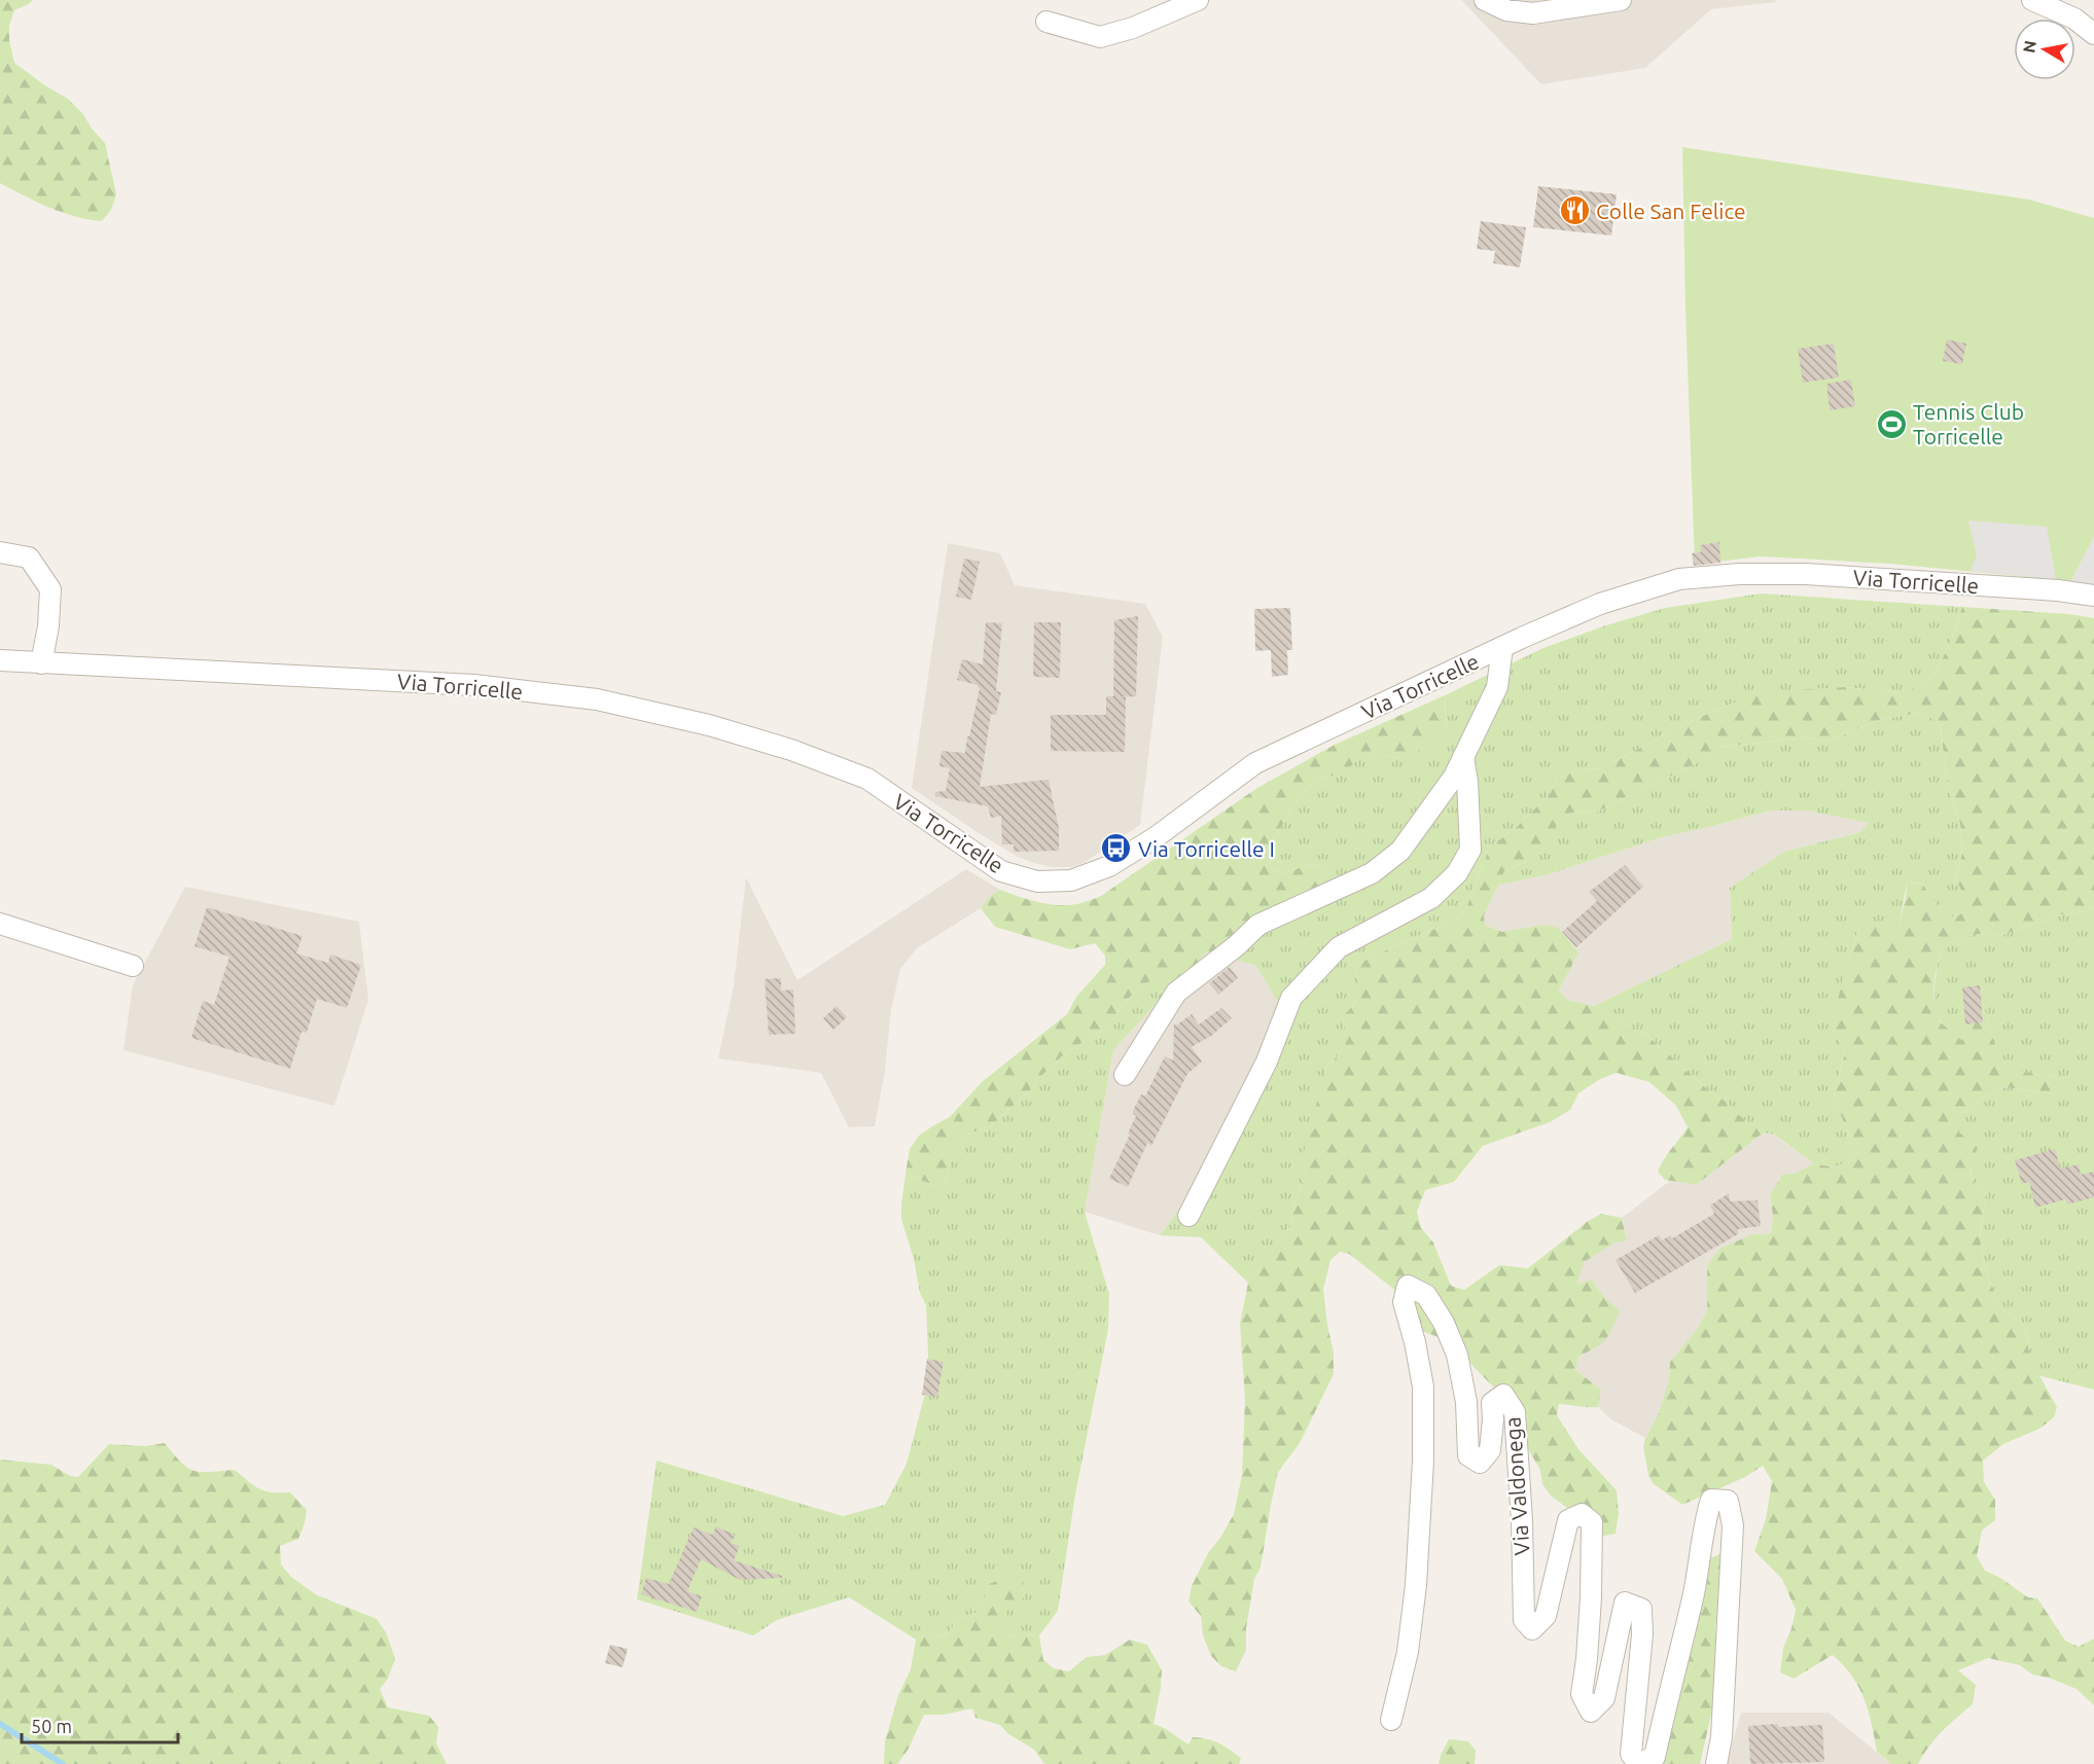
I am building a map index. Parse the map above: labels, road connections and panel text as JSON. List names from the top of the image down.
{
  "streets": {
    "street": ["Via Torricelle", "Via Valdonega"]
  },
  "places": {
    "restaurant": ["Colle San Felice"],
    "sports": ["Tennis Club Torricelle"],
    "bus stop": ["Via Torricelle I"]
  },
  "scale_bar": "50 m",
  "north": "left"
}
